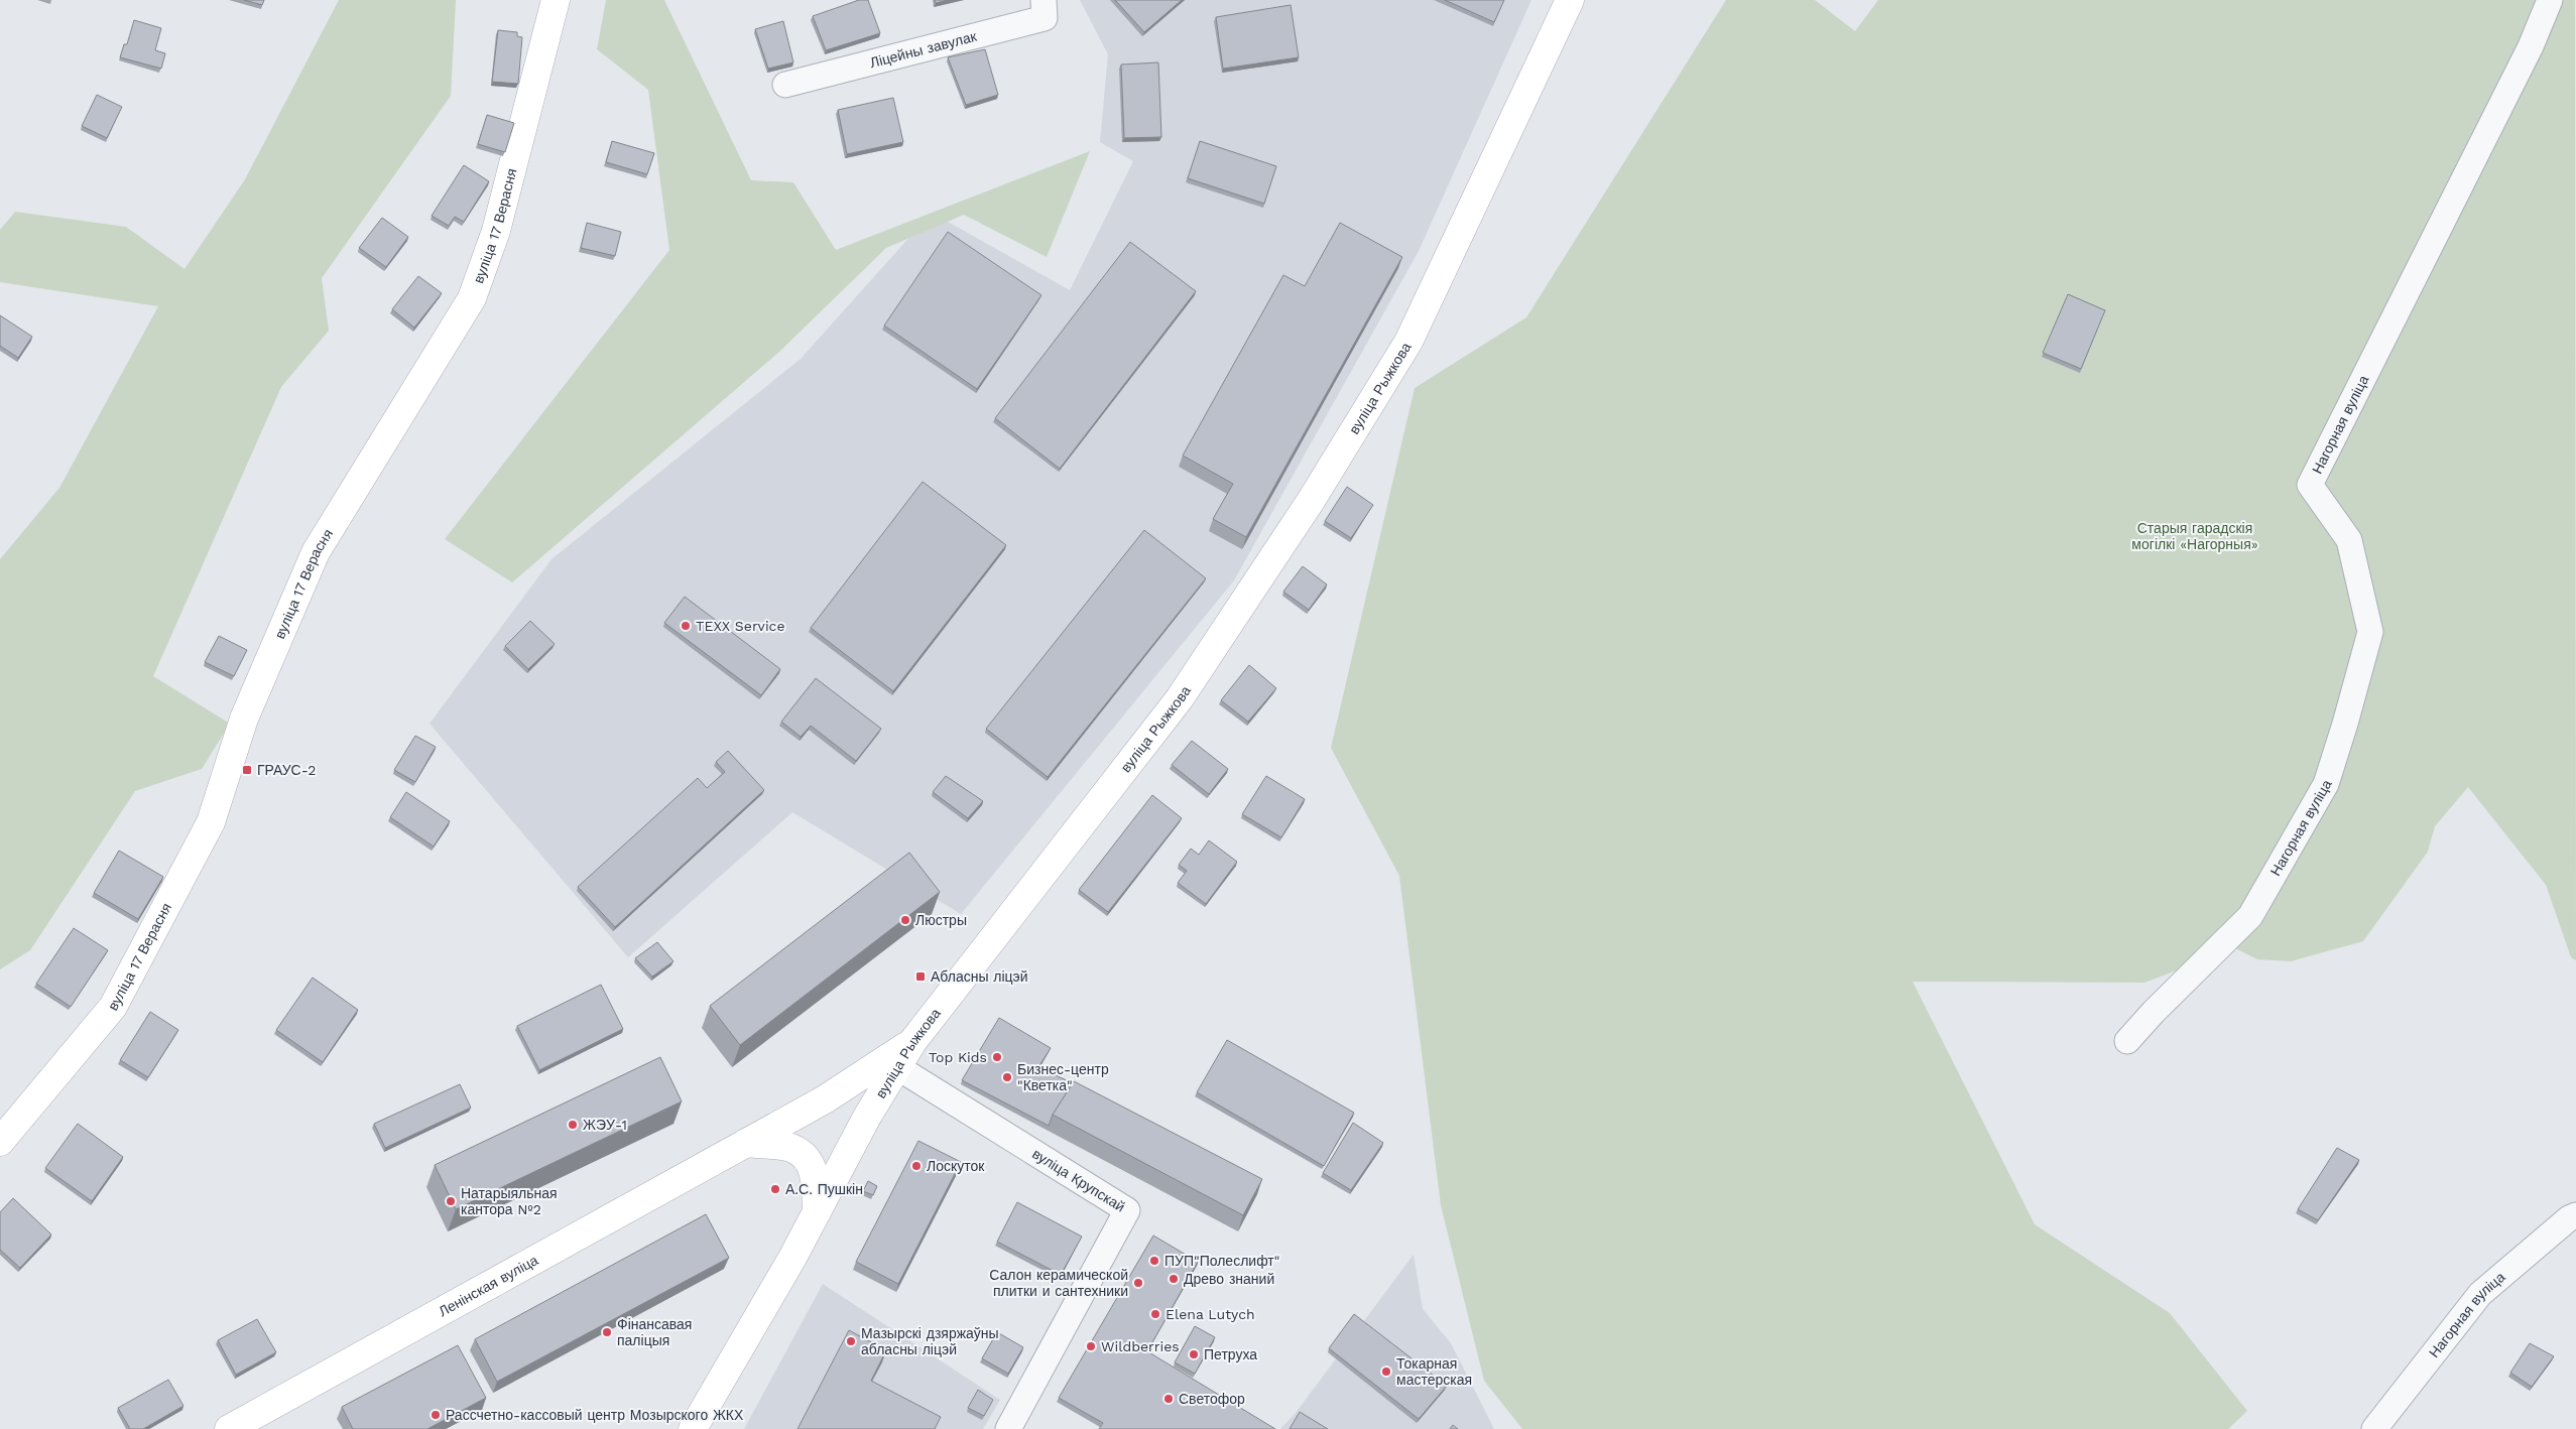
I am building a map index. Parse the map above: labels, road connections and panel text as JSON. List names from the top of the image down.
{
  "streets": {
    "main road": ["вуліца 17 Верасня", "вуліца Рыжкова", "Ленінская вуліца"],
    "street": ["Ліцейны завулак", "Нагорная вуліца", "вуліца Крупскай"]
  },
  "crossings": [
    ["вуліца Рыжкова", "вуліца Крупскай"],
    ["вуліца Рыжкова", "Ленінская вуліца"]
  ],
  "parks": ["Старыя гарадскія могілкі «Нагорныя»"],
  "places": {
    "other": [
      "TEXX Service",
      "Люстры",
      "Top Kids",
      "Бизнес-центр \"Кветка\"",
      "ЖЭУ-1",
      "Лоскуток",
      "А.С. Пушкін",
      "Натарыяльная кантора №2",
      "ПУП\"Полеслифт\"",
      "Древо знаний",
      "Салон керамической плитки и сантехники",
      "Elena Lutych",
      "Фінансавая паліцыя",
      "Мазырскі дзяржаўны абласны ліцэй",
      "Wildberries",
      "Петруха",
      "Токарная мастерская",
      "Светофор",
      "Рассчетно-кассовый центр Мозырского ЖКХ"
    ],
    "transit": ["ГРАУС-2", "Абласны ліцэй"]
  }
}
